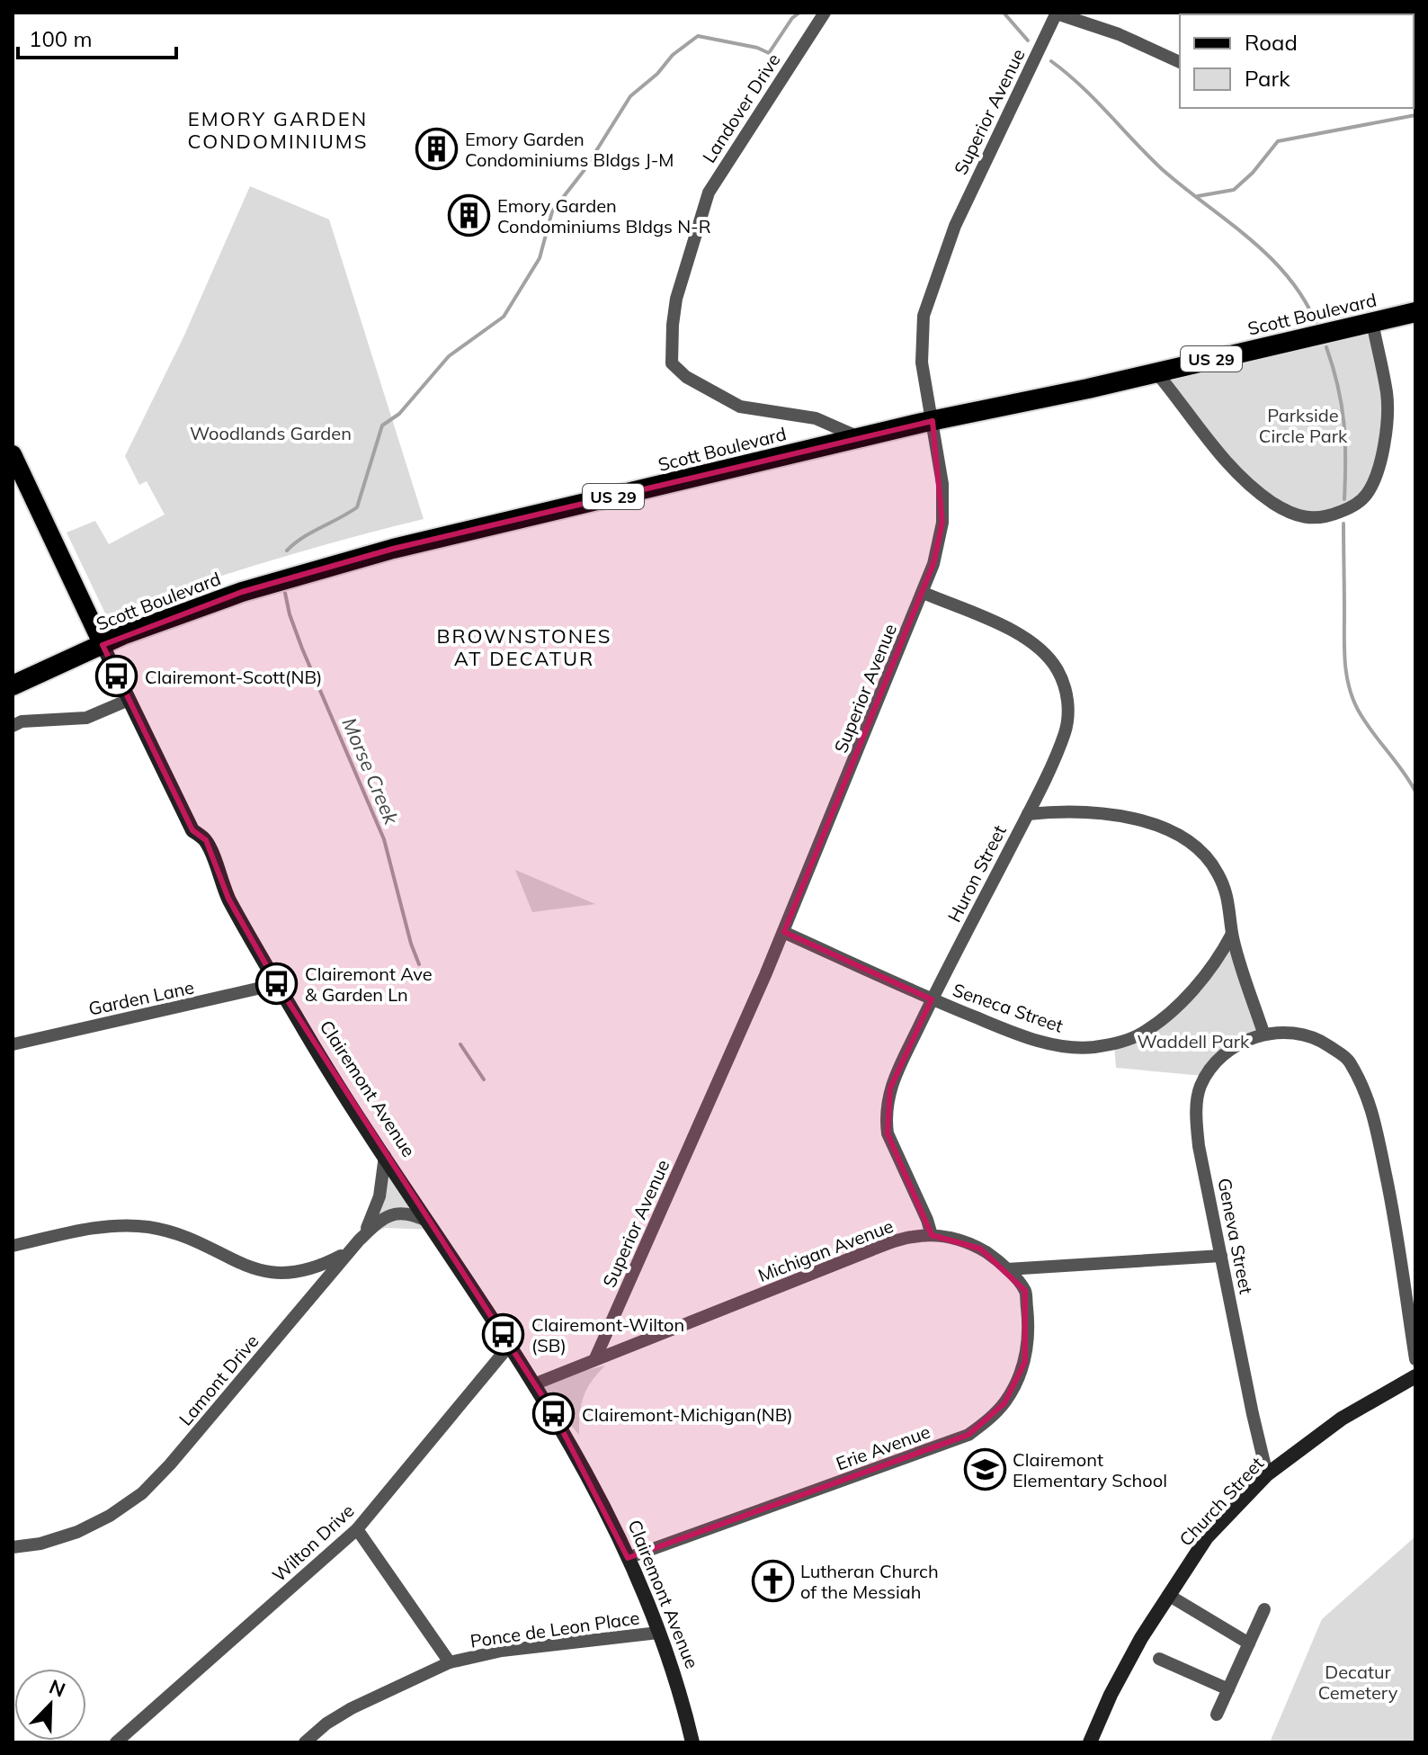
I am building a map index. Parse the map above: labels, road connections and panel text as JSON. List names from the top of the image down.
{
  "streets": {
    "highway": ["Scott Boulevard", "US 29"],
    "main road": ["Clairemont Avenue", "Church Street"],
    "street": [
      "Landover Drive",
      "Superior Avenue",
      "Huron Street",
      "Garden Lane",
      "Seneca Street",
      "Geneva Street",
      "Michigan Avenue",
      "Lamont Drive",
      "Erie Avenue",
      "Wilton Drive",
      "Ponce de Leon Place"
    ]
  },
  "crossings": [
    ["Landover Drive", "Scott Boulevard"],
    ["Superior Avenue", "Scott Boulevard"],
    ["Superior Avenue", "Huron Street"],
    ["Superior Avenue", "Seneca Street"],
    ["Superior Avenue", "Michigan Avenue"],
    ["Scott Boulevard", "Clairemont Avenue"],
    ["Huron Street", "Seneca Street"],
    ["Huron Street", "Michigan Avenue"],
    ["Garden Lane", "Clairemont Avenue"],
    ["Clairemont Avenue", "Michigan Avenue"],
    ["Clairemont Avenue", "Lamont Drive"],
    ["Clairemont Avenue", "Erie Avenue"],
    ["Clairemont Avenue", "Wilton Drive"],
    ["Clairemont Avenue", "Ponce de Leon Place"],
    ["Geneva Street", "Church Street"],
    ["Michigan Avenue", "Erie Avenue"]
  ],
  "districts": ["EMORY GARDEN CONDOMINIUMS", "BROWNSTONES AT DECATUR"],
  "water": ["Morse Creek"],
  "parks": [
    "Parkside Circle Park",
    "Woodlands Garden",
    "Waddell Park",
    "Decatur Cemetery"
  ],
  "places": {
    "building": ["Emory Garden Condominiums Bldgs J-M", "Emory Garden Condominiums Bldgs N-R"],
    "bus stop": [
      "Clairemont-Scott(NB)",
      "Clairemont Ave & Garden Ln",
      "Clairemont-Wilton (SB)",
      "Clairemont-Michigan(NB)"
    ],
    "school or university": ["Clairemont Elementary School"],
    "church": ["Lutheran Church of the Messiah"]
  },
  "legend": ["Road", "Park"],
  "scale_bar": "100 m",
  "north": "top right"
}
